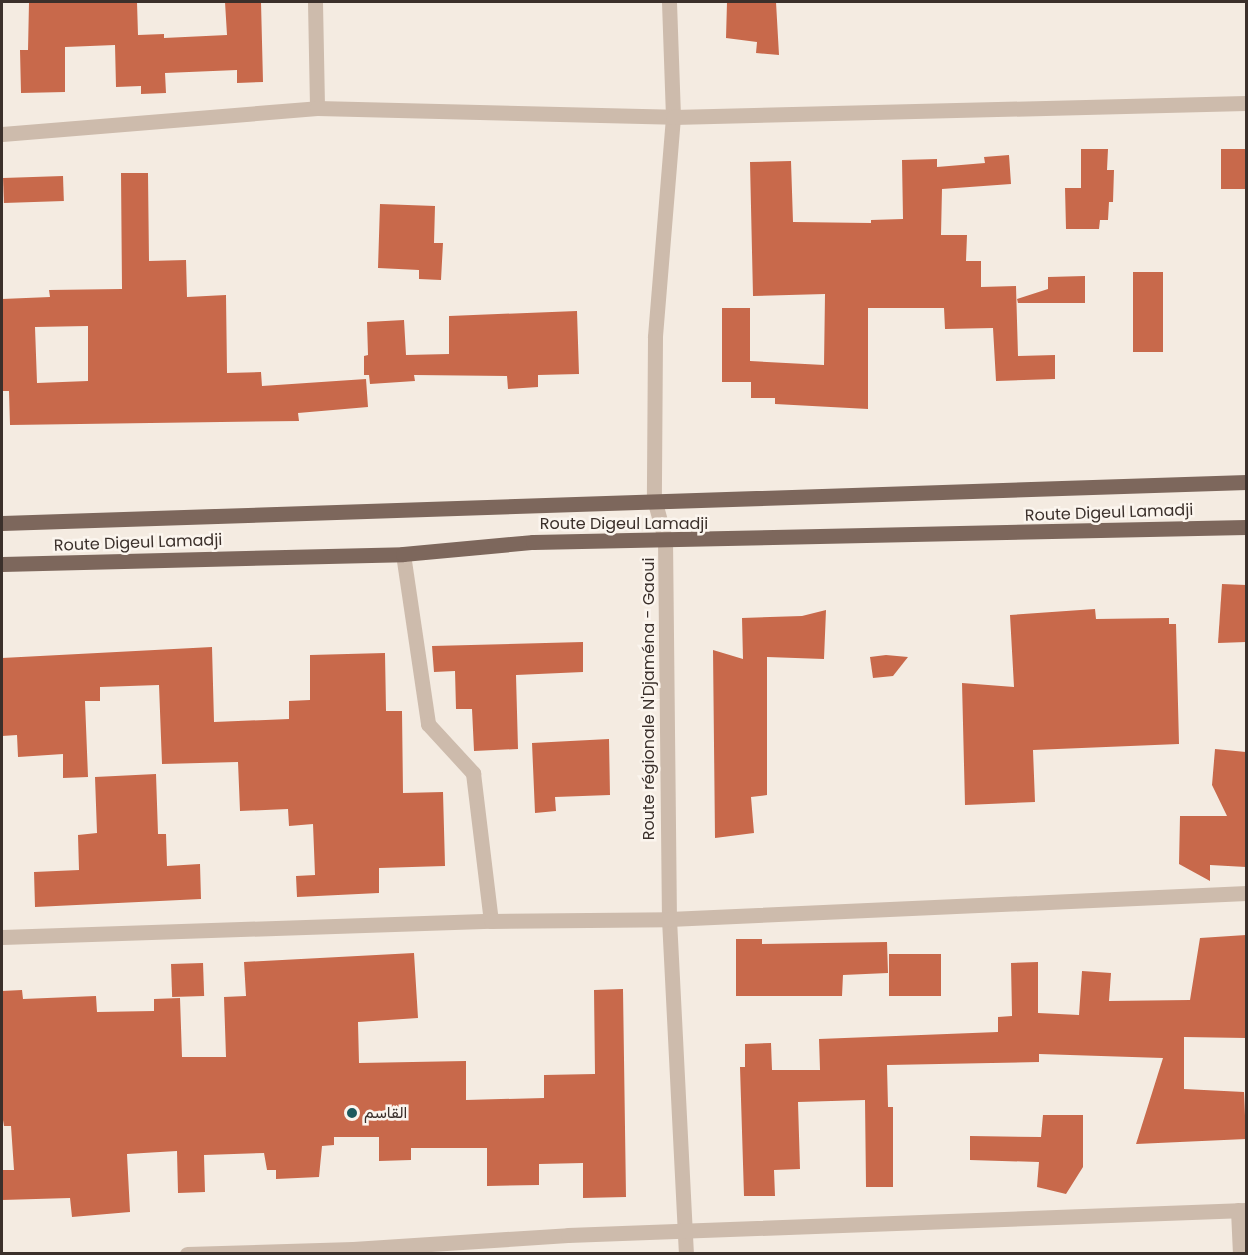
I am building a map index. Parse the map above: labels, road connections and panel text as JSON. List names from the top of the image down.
{
  "streets": {
    "main road": ["Route Digeul Lamadji"],
    "street": ["Route régionale N'Djaména - Gaoui"]
  },
  "crossings": [
    ["Route Digeul Lamadji", "Route régionale N'Djaména - Gaoui"]
  ],
  "places": ["القاسم"]
}
